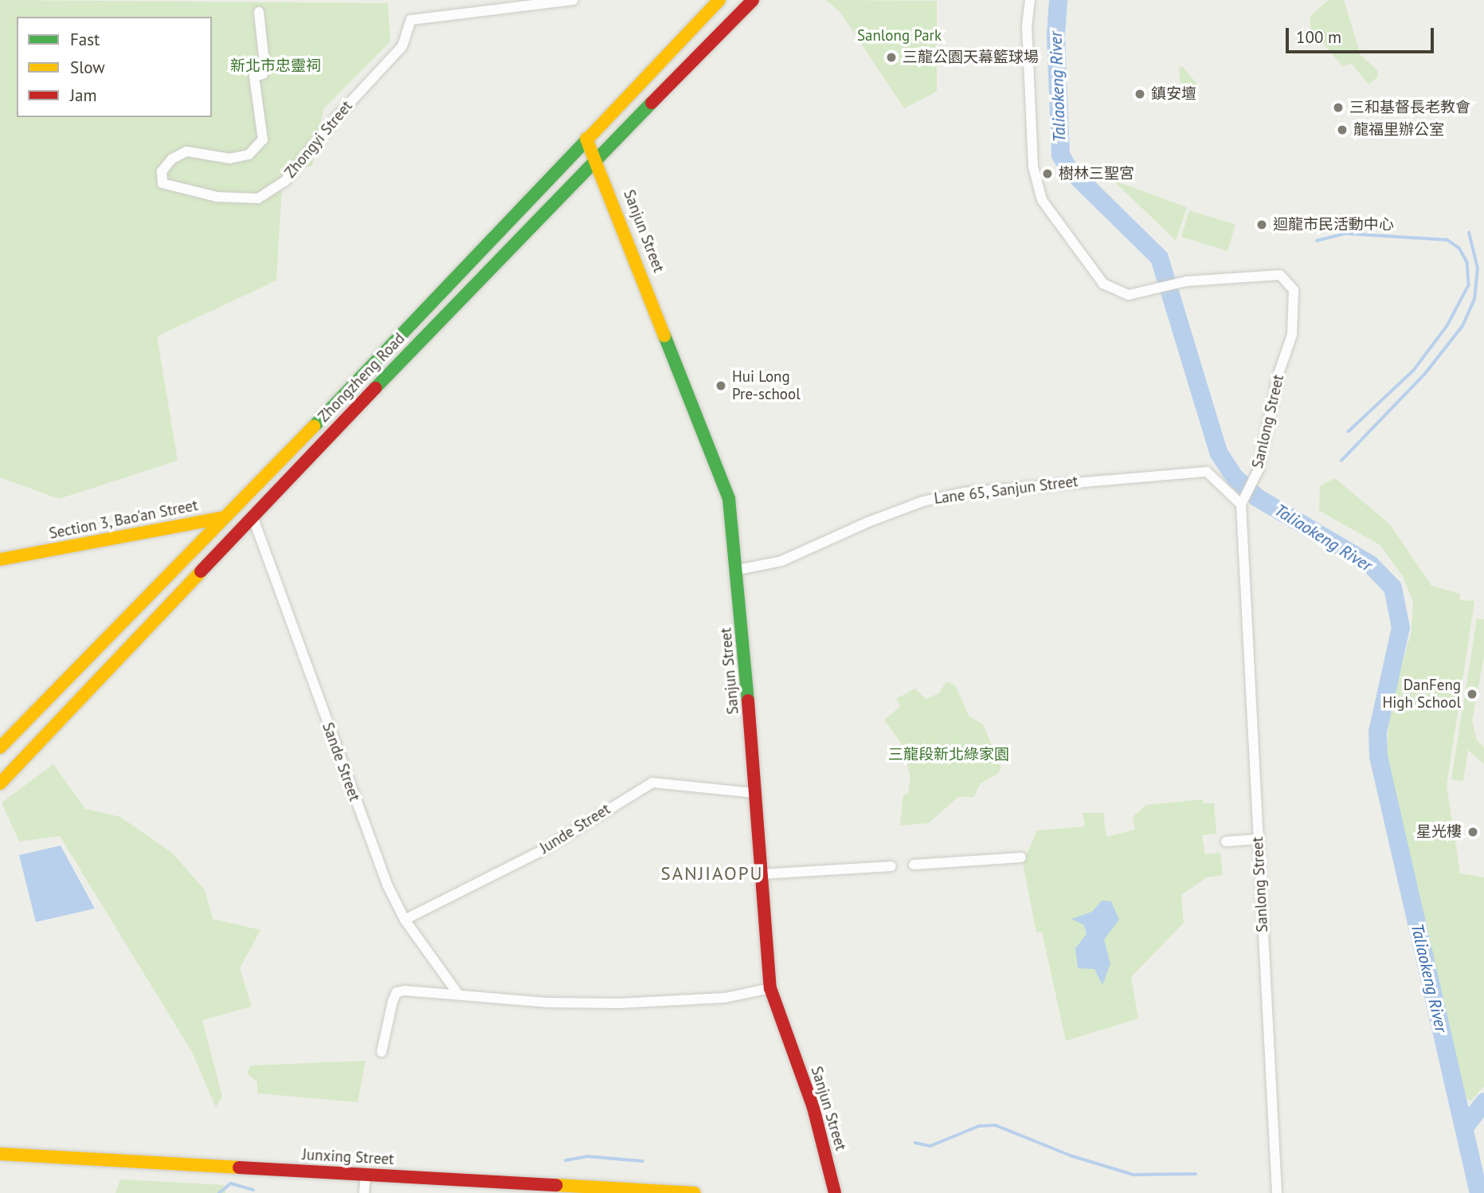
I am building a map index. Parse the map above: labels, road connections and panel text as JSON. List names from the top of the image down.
{
  "streets": {
    "main road": [
      "Sanjun Street",
      "Zhongzheng Road",
      "Section 3, Bao'an Street",
      "Junxing Street"
    ],
    "street": [
      "Zhongyi Street",
      "Sanlong Street",
      "Lane 65, Sanjun Street",
      "Sande Street",
      "Junde Street"
    ]
  },
  "crossings": [
    ["Sanjun Street", "Zhongzheng Road"],
    ["Sanjun Street", "Lane 65, Sanjun Street"],
    ["Sanjun Street", "Junde Street"],
    ["Zhongzheng Road", "Section 3, Bao'an Street"],
    ["Zhongzheng Road", "Sande Street"],
    ["Sanlong Street", "Lane 65, Sanjun Street"],
    ["Section 3, Bao'an Street", "Sande Street"],
    ["Sande Street", "Junde Street"]
  ],
  "districts": ["SANJIAOPU"],
  "water": ["Taliaokeng River"],
  "parks": ["Sanlong Park", "新北市忠靈祠", "三龍段新北綠家園"],
  "places": [
    "三龍公園天幕籃球場",
    "鎮安壇",
    "三和基督長老教會",
    "龍福里辦公室",
    "樹林三聖宮",
    "迴龍市民活動中心",
    "Hui Long Pre-school",
    "DanFeng High School",
    "星光樓"
  ],
  "legend": ["Fast", "Slow", "Jam"],
  "scale_bar": "100 m"
}
